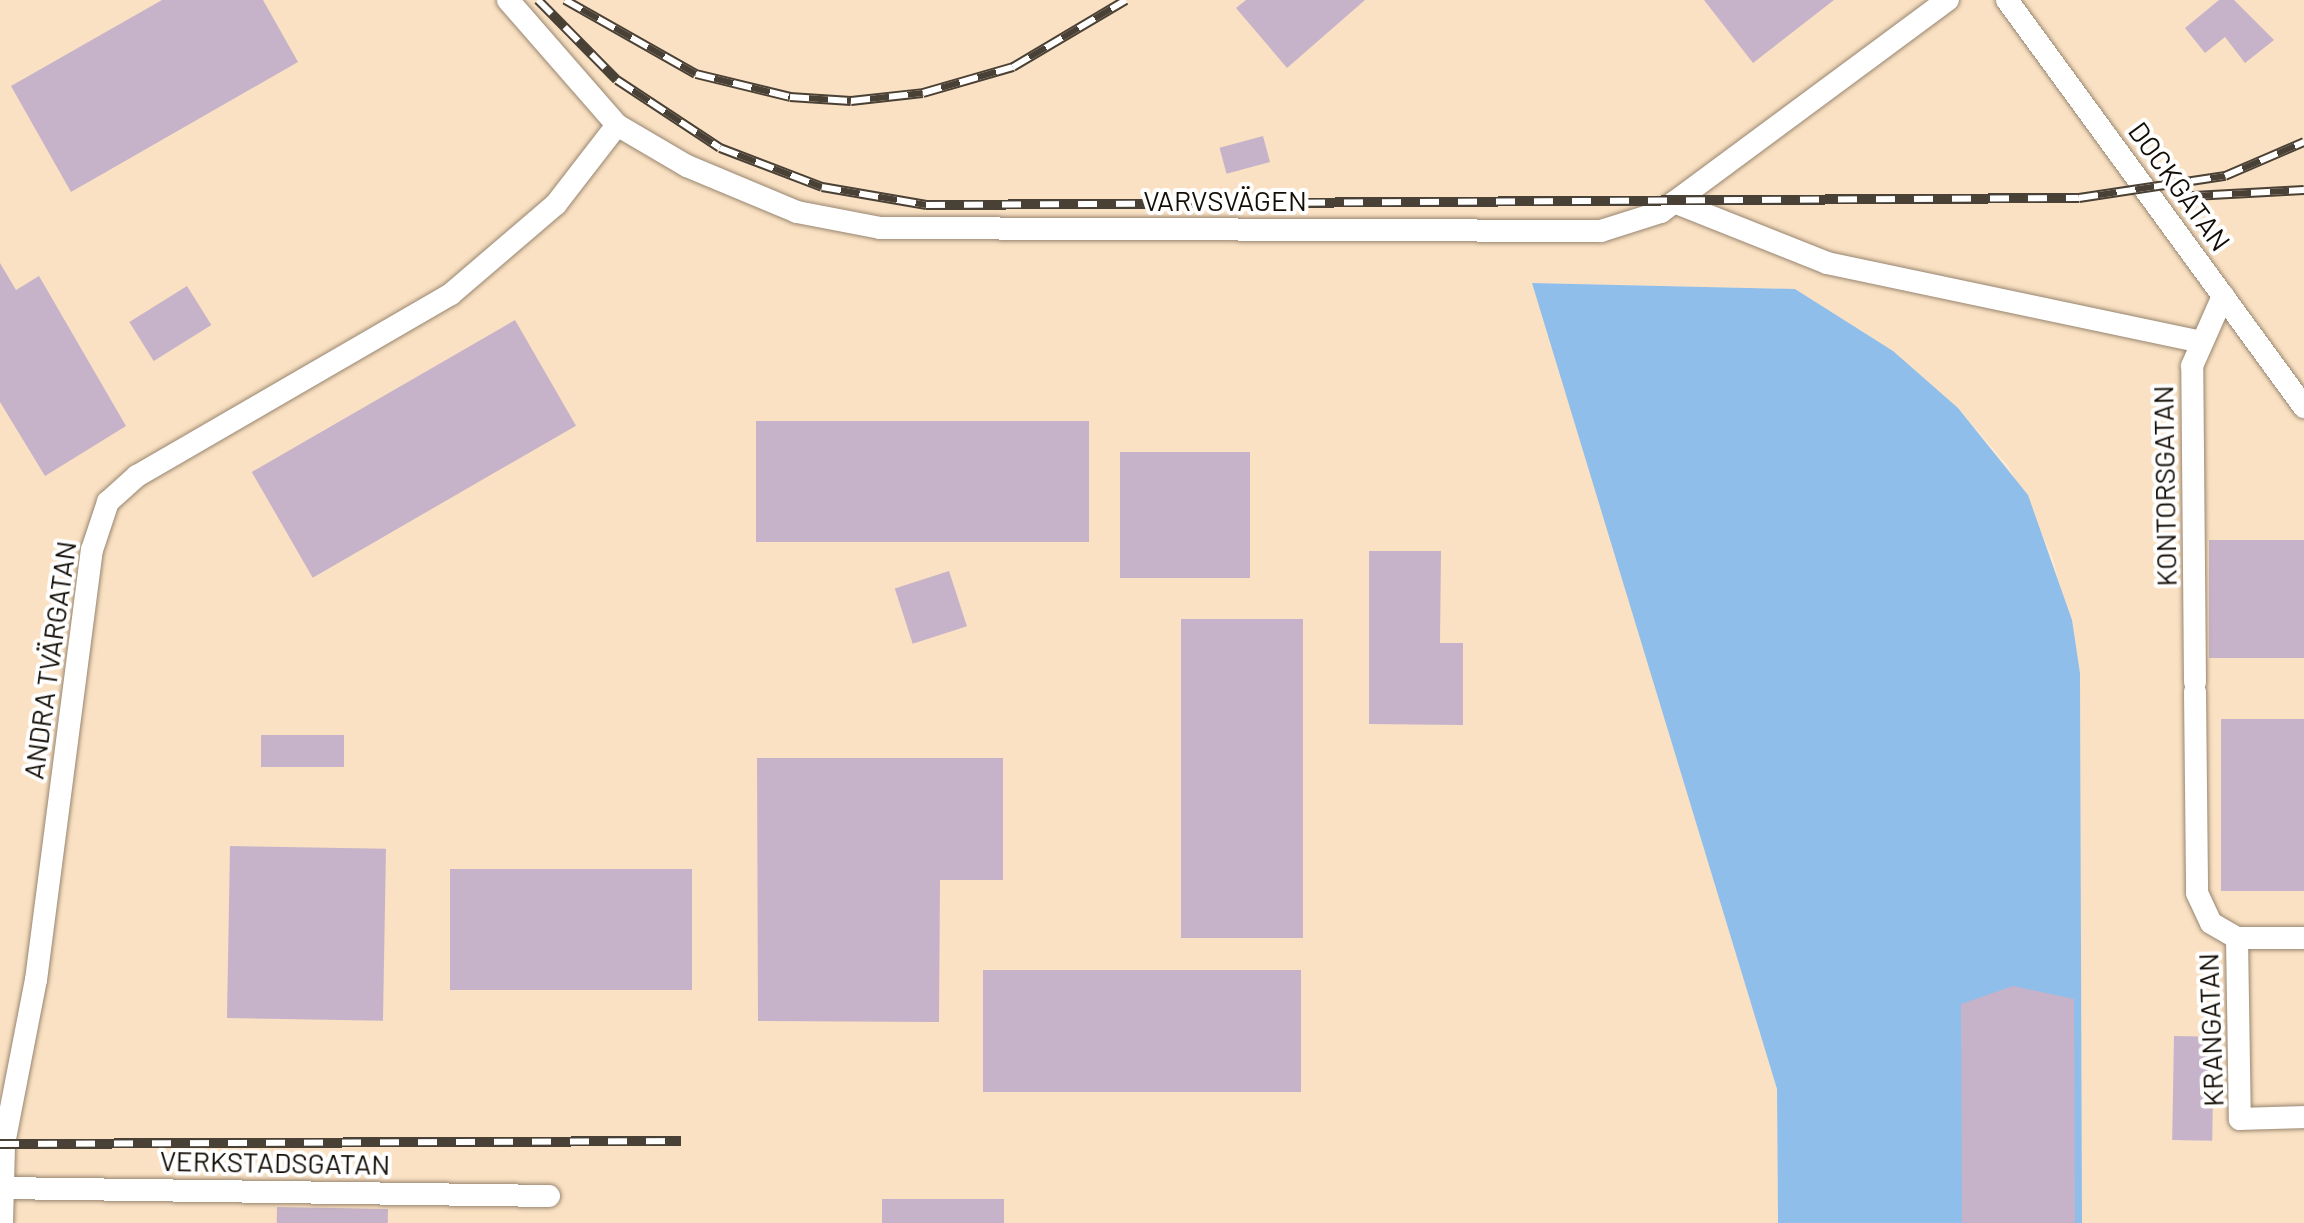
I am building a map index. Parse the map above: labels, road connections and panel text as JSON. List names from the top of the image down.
{
  "streets": {
    "street": [
      "DOCKGATAN",
      "VARVSVÄGEN",
      "KONTORSGATAN",
      "ANDRA TVÄRGATAN",
      "KRANGATAN",
      "VERKSTADSGATAN"
    ]
  },
  "crossings": [
    ["DOCKGATAN", "KONTORSGATAN"],
    ["VARVSVÄGEN", "ANDRA TVÄRGATAN"],
    ["KONTORSGATAN", "KRANGATAN"],
    ["ANDRA TVÄRGATAN", "VERKSTADSGATAN"]
  ]
}
